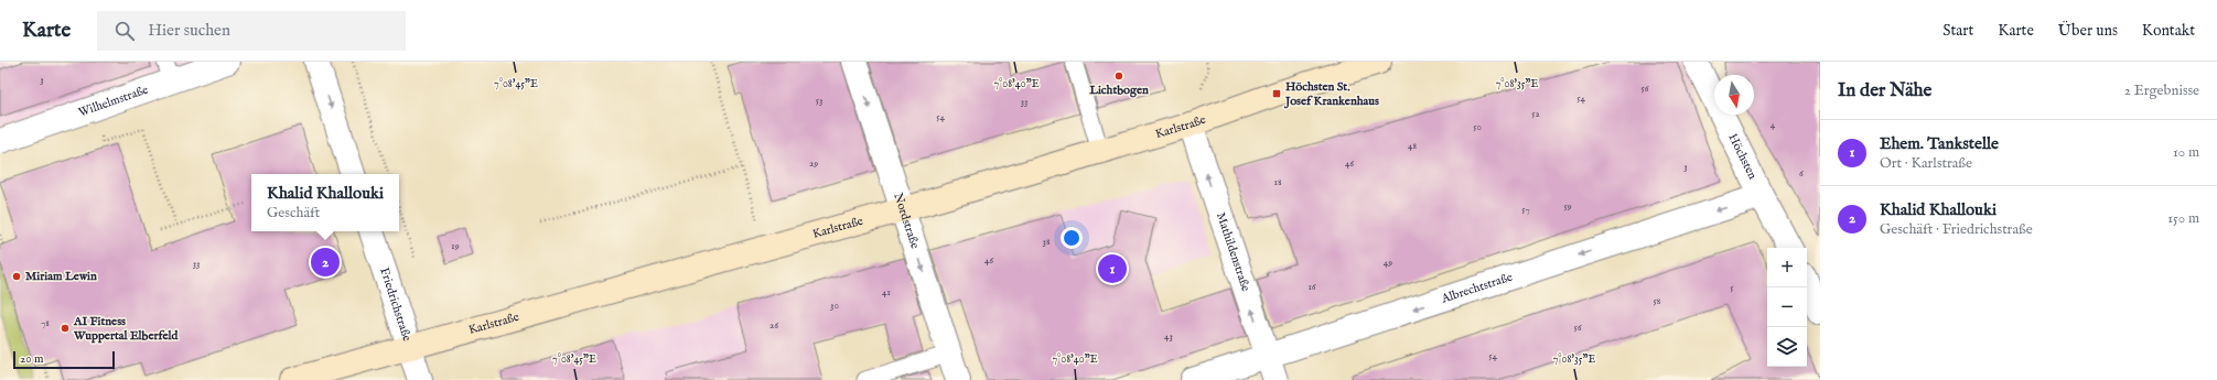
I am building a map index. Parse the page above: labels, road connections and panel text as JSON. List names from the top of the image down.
{
  "streets": {
    "main road": ["Karlstraße"],
    "street": [
      "Wilhelmstraße",
      "Höchsten",
      "Nordstraße",
      "Mathildenstraße",
      "Albrechtstraße",
      "Friedrichstraße"
    ]
  },
  "crossings": [
    ["Karlstraße", "Nordstraße"],
    ["Karlstraße", "Mathildenstraße"],
    ["Karlstraße", "Friedrichstraße"],
    ["Höchsten", "Albrechtstraße"],
    ["Mathildenstraße", "Albrechtstraße"]
  ],
  "one_way": ["Nordstraße", "Mathildenstraße", "Albrechtstraße"],
  "places": {
    "other": ["Lichtbogen", "Miriam Lewin", "AI Fitness Wuppertal Elberfeld"],
    "transit": ["Höchsten St. Josef Krankenhaus"]
  },
  "house_numbers": [
    "3",
    "56",
    "54",
    "53",
    "33",
    "52",
    "54",
    "4",
    "50",
    "48",
    "29",
    "46",
    "3",
    "6",
    "18",
    "59",
    "57",
    "38",
    "19",
    "46",
    "49",
    "33",
    "16",
    "5",
    "41",
    "58",
    "30",
    "78",
    "26",
    "56",
    "43",
    "54"
  ],
  "scale_bar": "20 m",
  "north": "bottom",
  "page": {
    "header": "Karte",
    "search": "Hier suchen",
    "nav": [
      "Start",
      "Karte",
      "Über uns",
      "Kontakt"
    ],
    "heading": ["In der Nähe", "2 Ergebnisse"],
    "list": [
      {
        "mark": "1",
        "name": "Ehem. Tankstelle",
        "note": "Ort · Karlstraße",
        "value": "10 m"
      },
      {
        "mark": "2",
        "name": "Khalid Khallouki",
        "note": "Geschäft · Friedrichstraße",
        "value": "150 m"
      }
    ],
    "popup": ["Khalid Khallouki", "Geschäft"],
    "pins": ["2", "1"],
    "map_buttons": ["+", "−"],
    "scale": "20 m"
  },
  "coordinates": ["7°08'45\"E", "7°08'40\"E", "7°08'35\"E"]
}
